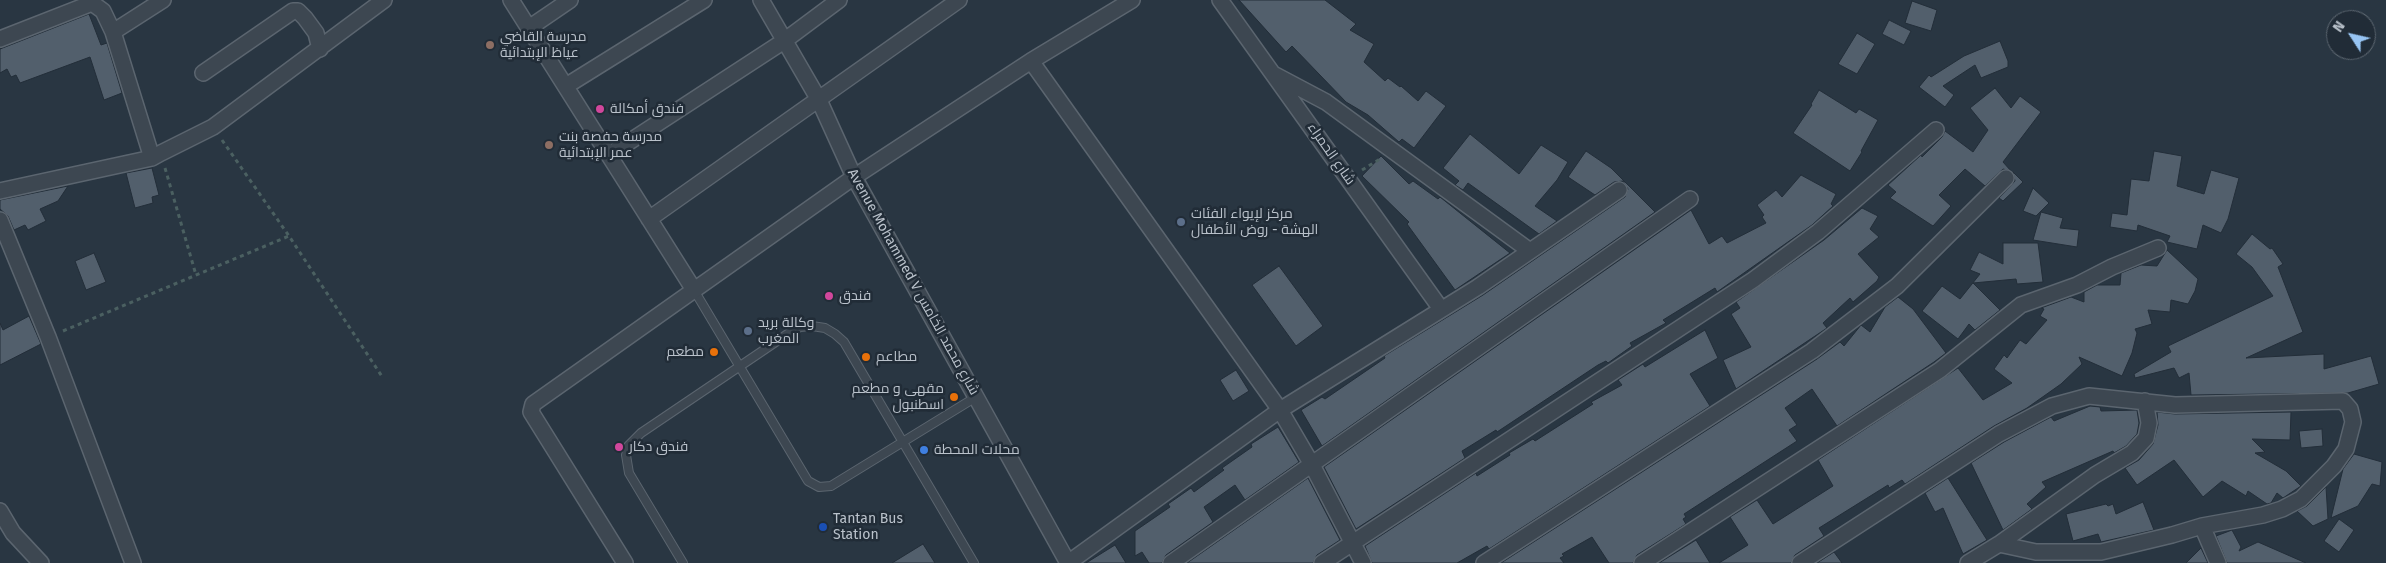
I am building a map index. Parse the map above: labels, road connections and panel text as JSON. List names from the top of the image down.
{
  "streets": {
    "street": ["شارع الحمراء", "Avenue Mohammed V شارع محمد الخامس"]
  },
  "places": [
    "مدرسة القاضي عياظ الإبتدائية",
    "فندق أمكالة",
    "مدرسة حفصة بنت عمر الإبتدائية",
    "مركز لإيواء الفئات الهشة - روض الأطفال",
    "فندق",
    "وكالة بريد المغرب",
    "مطعم",
    "مطاعم",
    "مقهى و مطعم اسطنبول",
    "فندق دكار",
    "محلات المحطة",
    "Tantan Bus Station"
  ],
  "north": "top left"
}
